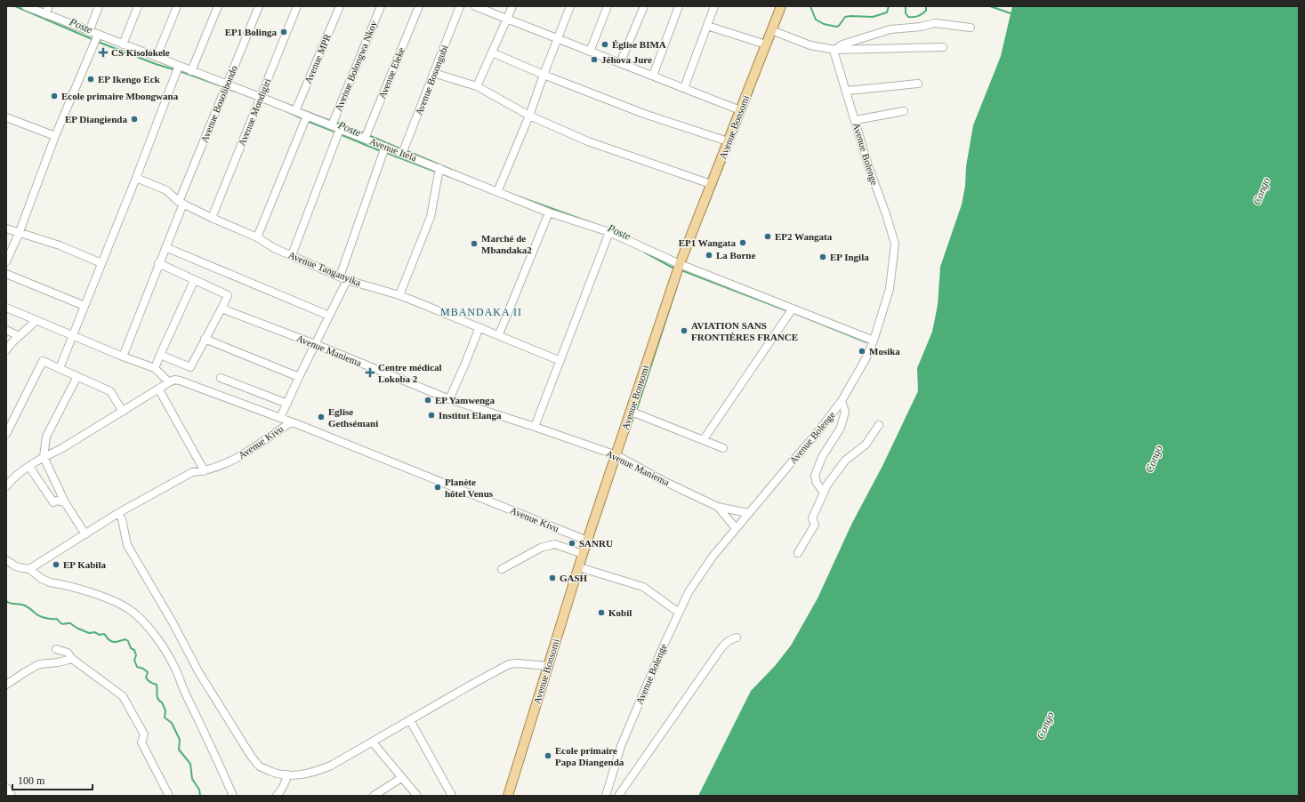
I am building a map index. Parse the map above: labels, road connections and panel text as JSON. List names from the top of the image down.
{
  "streets": {
    "main road": ["Avenue Bonsomi"],
    "street": [
      "Avenue MPR",
      "Avenue Bolongwa Nkoy",
      "Avenue Eleke",
      "Avenue Bosongubi",
      "Avenue Bosolibondo",
      "Avenue Mondigiri",
      "Avenue Itela",
      "Avenue Bolenge",
      "Avenue Tanganyika",
      "Avenue Maniema",
      "Avenue Kivu"
    ]
  },
  "crossings": [
    ["Avenue MPR", "Avenue Itela"],
    ["Avenue Bolongwa Nkoy", "Avenue Itela"],
    ["Avenue Eleke", "Avenue Itela"],
    ["Avenue Bosongubi", "Avenue Itela"],
    ["Avenue Bosolibondo", "Avenue Itela"],
    ["Avenue Bosolibondo", "Avenue Tanganyika"],
    ["Avenue Mondigiri", "Avenue Itela"],
    ["Avenue Mondigiri", "Avenue Tanganyika"],
    ["Avenue Bonsomi", "Avenue Itela"],
    ["Avenue Bonsomi", "Avenue Maniema"],
    ["Avenue Bonsomi", "Avenue Kivu"],
    ["Avenue Itela", "Avenue Bolenge"]
  ],
  "districts": ["MBANDAKA II"],
  "water": ["Poste", "Congo"],
  "places": {
    "other": [
      "EP1 Bolinga",
      "Église BIMA",
      "Jéhova Jure",
      "EP Ikengo Eck",
      "Ecole primaire Mbongwana",
      "EP Diangienda",
      "EP2 Wangata",
      "EP1 Wangata",
      "Marché de Mbandaka2",
      "La Borne",
      "EP Ingila",
      "AVIATION SANS FRONTIÈRES FRANCE",
      "Mosika",
      "EP Yamwenga",
      "Institut Elanga",
      "Eglise Gethsémani",
      "Planète hôtel Venus",
      "SANRU",
      "EP Kabila",
      "GASH",
      "Kobil",
      "Ecole primaire Papa Diangenda"
    ],
    "health": ["CS Kisolokele", "Centre médical Lokoba 2"]
  },
  "scale_bar": "100 m"
}
